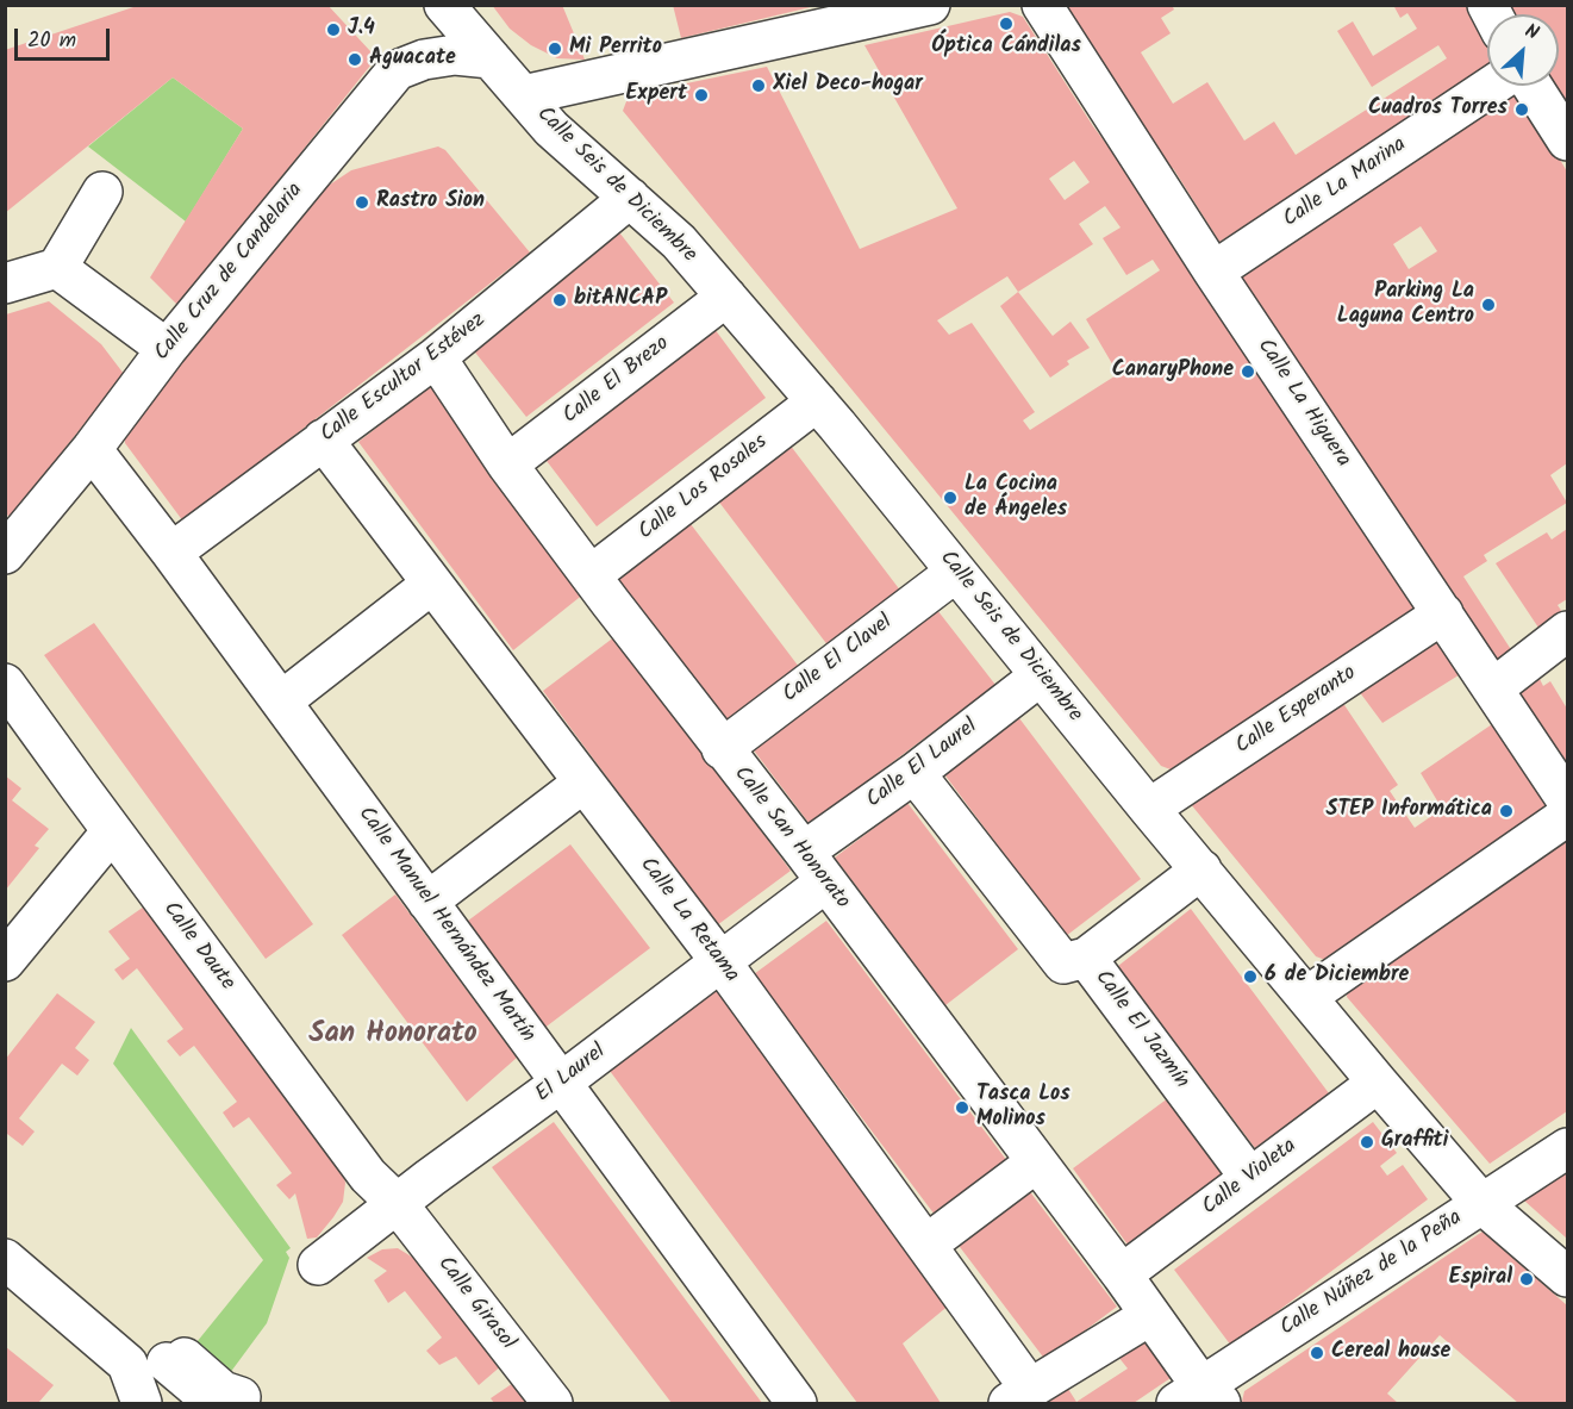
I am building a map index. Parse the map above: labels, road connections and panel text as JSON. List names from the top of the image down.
{
  "streets": {
    "street": [
      "Calle La Marina",
      "Calle Seis de Diciembre",
      "Calle Cruz de Candelaria",
      "Calle Escultor Estévez",
      "Calle El Brezo",
      "Calle La Higuera",
      "Calle Los Rosales",
      "Calle El Clavel",
      "Calle Esperanto",
      "Calle El Laurel",
      "Calle San Honorato",
      "Calle La Retama",
      "Calle Manuel Hernández Martín",
      "Calle Daute",
      "Calle El Jazmín",
      "El Laurel",
      "Calle Violeta",
      "Calle Núñez de la Peña",
      "Calle Girasol"
    ]
  },
  "crossings": [
    ["Calle La Marina", "Calle La Higuera"],
    ["Calle Seis de Diciembre", "Calle Cruz de Candelaria"],
    ["Calle Seis de Diciembre", "Calle Escultor Estévez"],
    ["Calle Seis de Diciembre", "Calle El Brezo"],
    ["Calle Seis de Diciembre", "Calle Los Rosales"],
    ["Calle Seis de Diciembre", "Calle El Clavel"],
    ["Calle Seis de Diciembre", "Calle Esperanto"],
    ["Calle Seis de Diciembre", "Calle El Laurel"],
    ["Calle Seis de Diciembre", "Calle Violeta"],
    ["Calle Seis de Diciembre", "Calle Núñez de la Peña"],
    ["Calle Cruz de Candelaria", "Calle Manuel Hernández Martín"],
    ["Calle Escultor Estévez", "Calle San Honorato"],
    ["Calle Escultor Estévez", "Calle La Retama"],
    ["Calle Escultor Estévez", "Calle Manuel Hernández Martín"],
    ["Calle El Brezo", "Calle San Honorato"],
    ["Calle La Higuera", "Calle Esperanto"],
    ["Calle Los Rosales", "Calle San Honorato"],
    ["Calle El Clavel", "Calle San Honorato"],
    ["Calle El Laurel", "Calle San Honorato"],
    ["Calle El Laurel", "Calle El Jazmín"],
    ["Calle El Laurel", "El Laurel"],
    ["Calle San Honorato", "El Laurel"],
    ["Calle San Honorato", "Calle Violeta"],
    ["Calle San Honorato", "Calle Núñez de la Peña"],
    ["Calle La Retama", "El Laurel"],
    ["Calle Manuel Hernández Martín", "El Laurel"],
    ["Calle Daute", "El Laurel"],
    ["Calle Daute", "Calle Girasol"],
    ["Calle El Jazmín", "Calle Violeta"],
    ["El Laurel", "Calle Girasol"]
  ],
  "districts": ["San Honorato"],
  "places": [
    "Óptica Cándilas",
    "J.4",
    "Mi Perrito",
    "Aguacate",
    "Xiel Deco-hogar",
    "Expert",
    "Cuadros Torres",
    "Rastro Sion",
    "bitANCAP",
    "Parking La Laguna Centro",
    "CanaryPhone",
    "La Cocina de Ángeles",
    "STEP Informática",
    "6 de Diciembre",
    "Tasca Los Molinos",
    "Graffiti",
    "Espiral",
    "Cereal house"
  ],
  "scale_bar": "20 m",
  "north": "top right"
}
